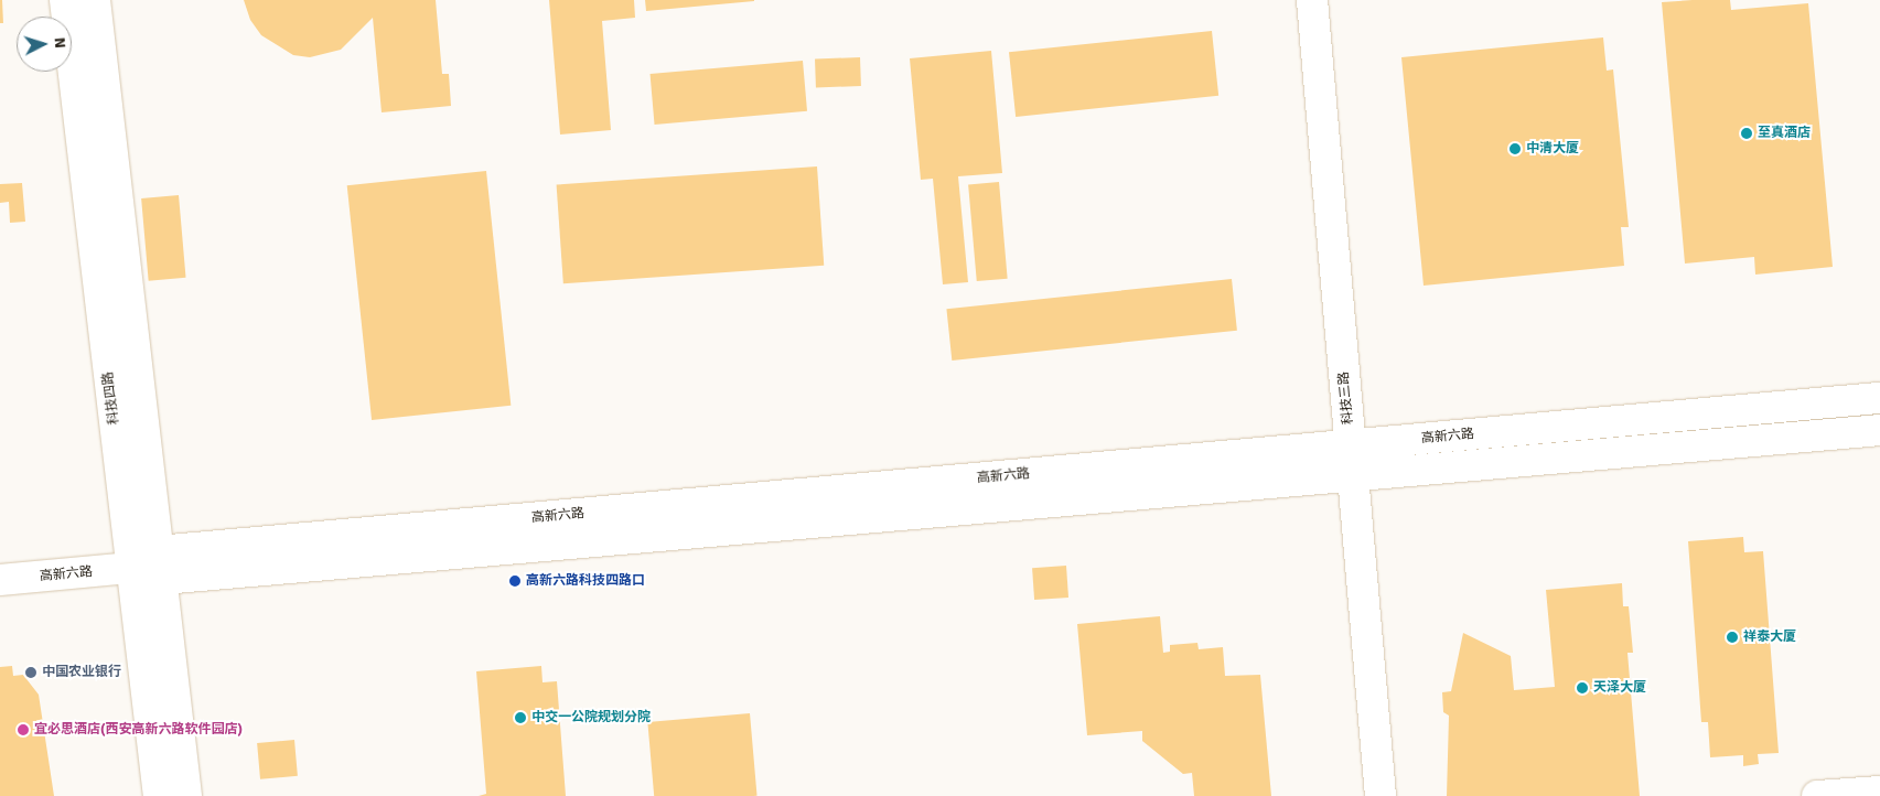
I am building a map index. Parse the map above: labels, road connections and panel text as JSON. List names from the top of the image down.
{
  "streets": {
    "street": ["科技四路", "科技三路", "高新六路"]
  },
  "crossings": [
    ["科技四路", "高新六路"],
    ["科技三路", "高新六路"]
  ],
  "places": [
    "至真酒店",
    "中清大厦",
    "高新六路科技四路口",
    "祥泰大厦",
    "中国农业银行",
    "天泽大厦",
    "中交一公院规划分院",
    "宜必思酒店(西安高新六路软件园店)"
  ],
  "north": "right"
}
